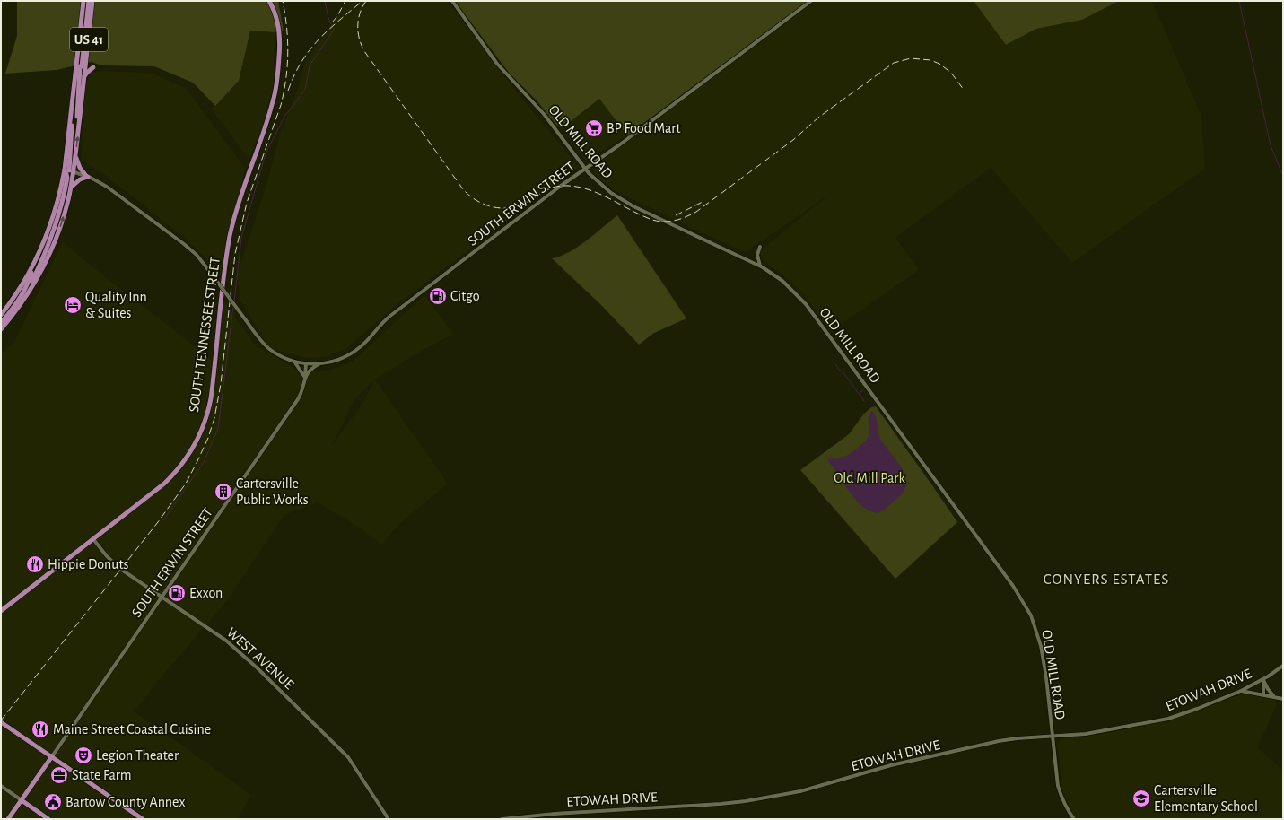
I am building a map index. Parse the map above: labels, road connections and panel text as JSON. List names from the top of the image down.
{
  "streets": {
    "main road": ["US 41", "SOUTH TENNESSEE STREET"],
    "street": [
      "OLD MILL ROAD",
      "SOUTH ERWIN STREET",
      "WEST AVENUE",
      "ETOWAH DRIVE"
    ]
  },
  "crossings": [
    ["OLD MILL ROAD", "SOUTH ERWIN STREET"],
    ["OLD MILL ROAD", "ETOWAH DRIVE"],
    ["SOUTH ERWIN STREET", "WEST AVENUE"],
    ["SOUTH TENNESSEE STREET", "WEST AVENUE"]
  ],
  "districts": ["CONYERS ESTATES"],
  "parks": ["Old Mill Park"],
  "places": {
    "supermarket": ["BP Food Mart"],
    "fuel station": ["Citgo", "Exxon"],
    "hotel": ["Quality Inn & Suites"],
    "building": ["Cartersville Public Works"],
    "restaurant": ["Hippie Donuts", "Maine Street Coastal Cuisine"],
    "theatre": ["Legion Theater"],
    "office": ["State Farm"],
    "school or university": ["Cartersville Elementary School"],
    "public building": ["Bartow County Annex"]
  }
}
